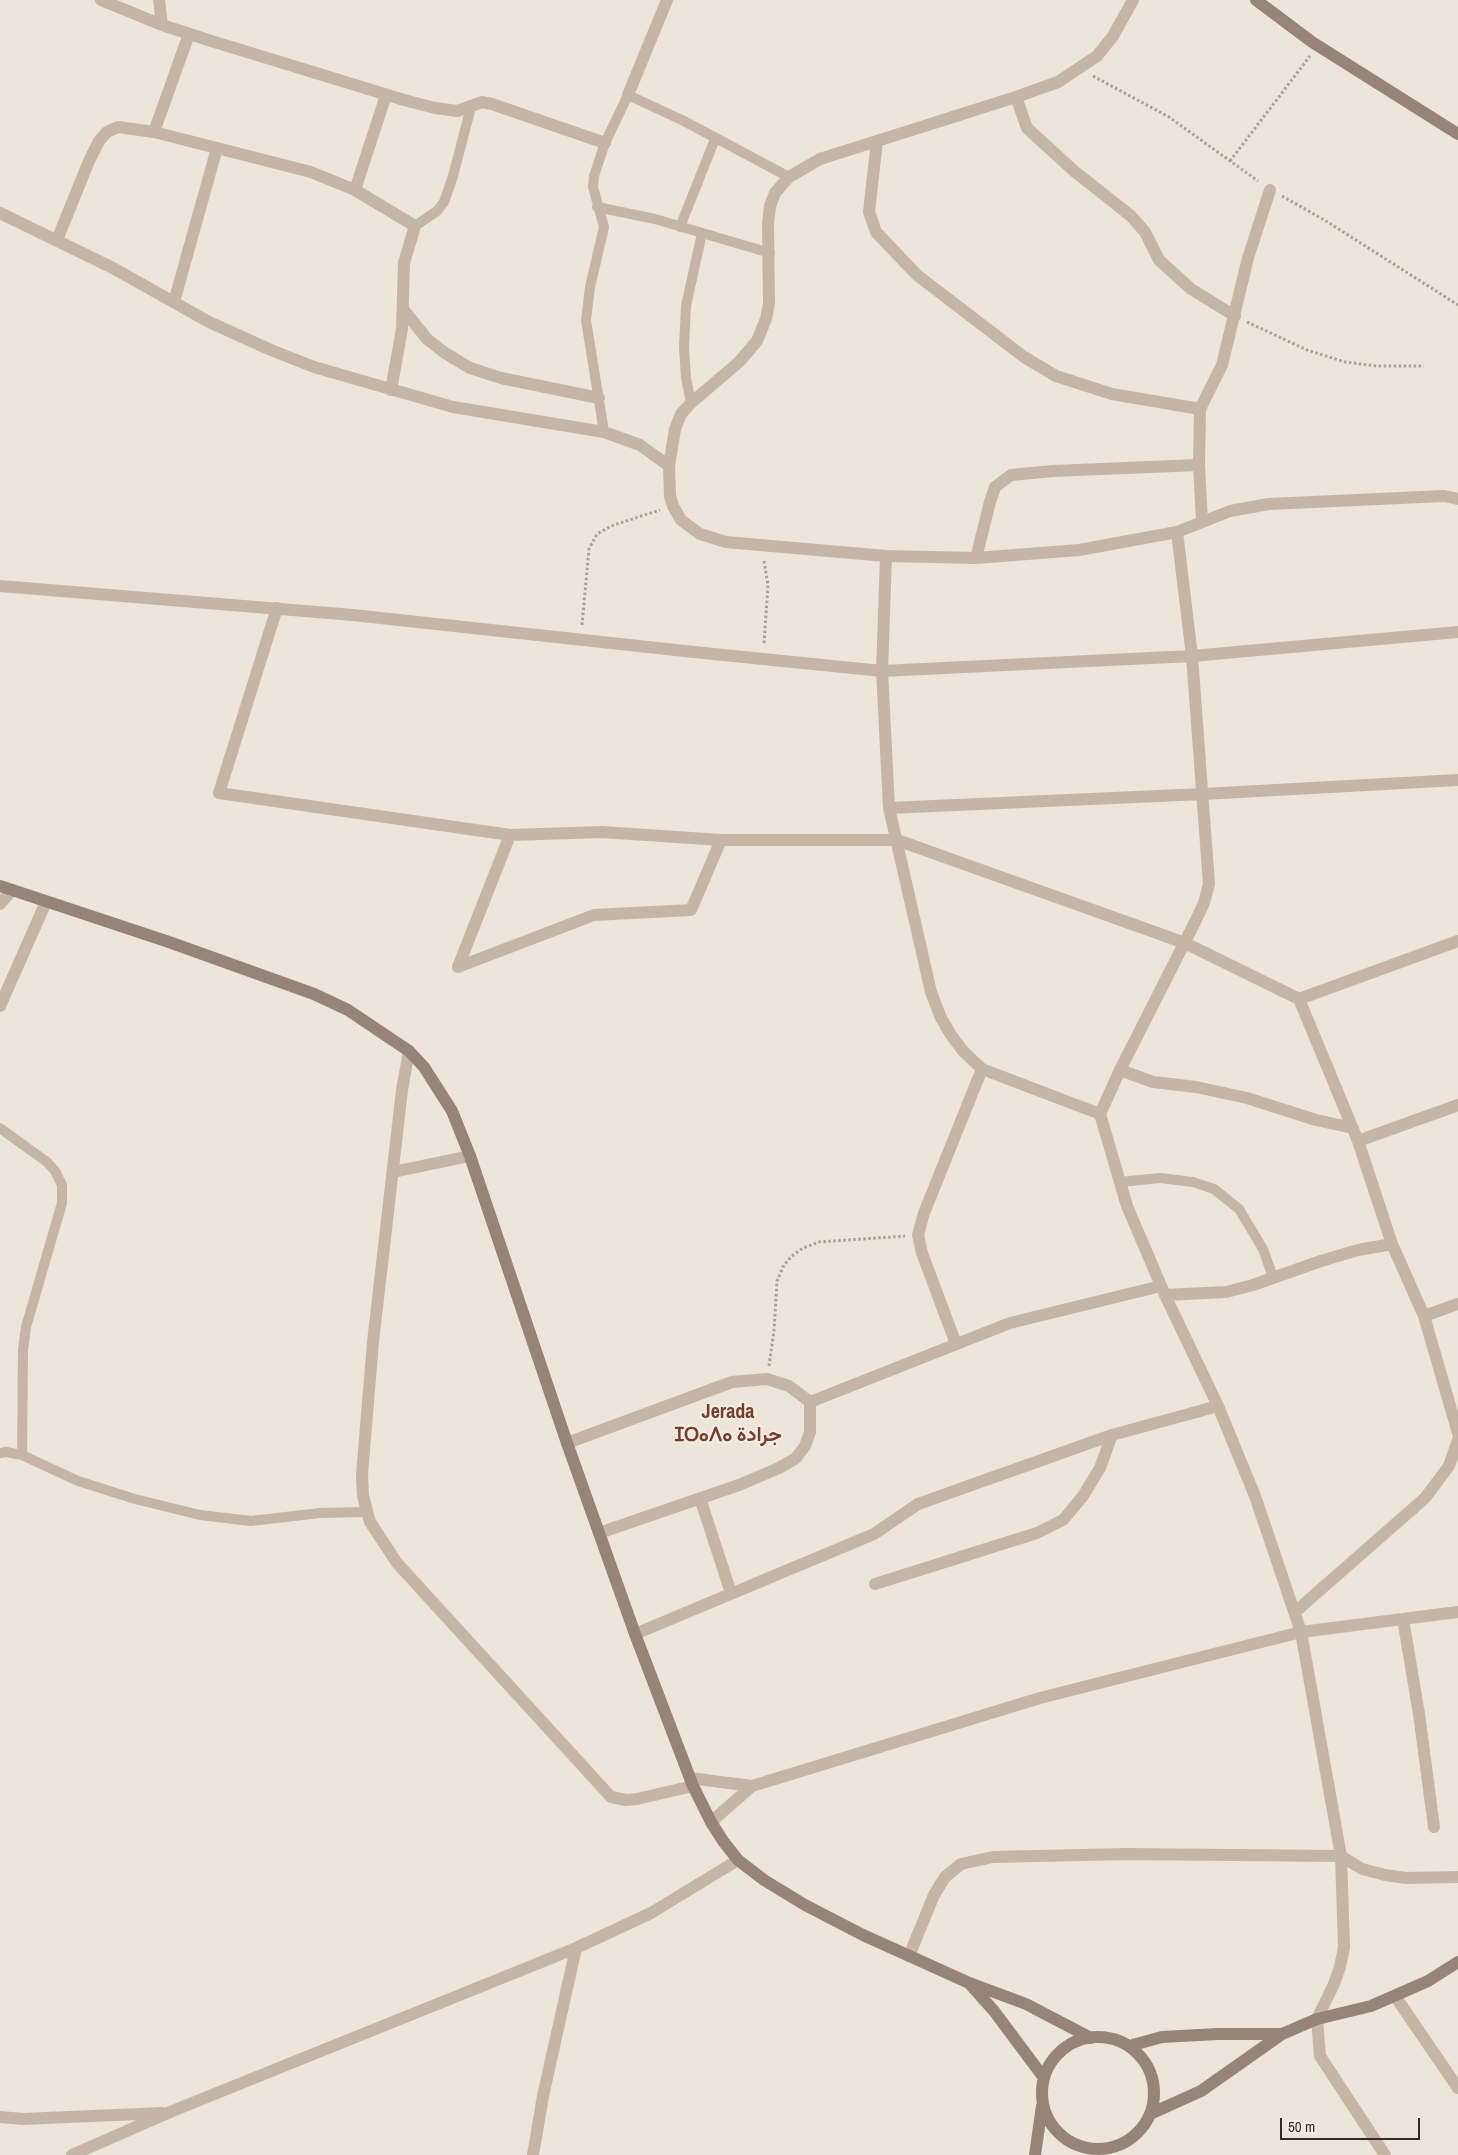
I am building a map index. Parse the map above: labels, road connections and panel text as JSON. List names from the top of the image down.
{
  "districts": ["Jerada ⵊⵔⴰⴷⴰ جرادة"],
  "scale_bar": "50 m"
}
